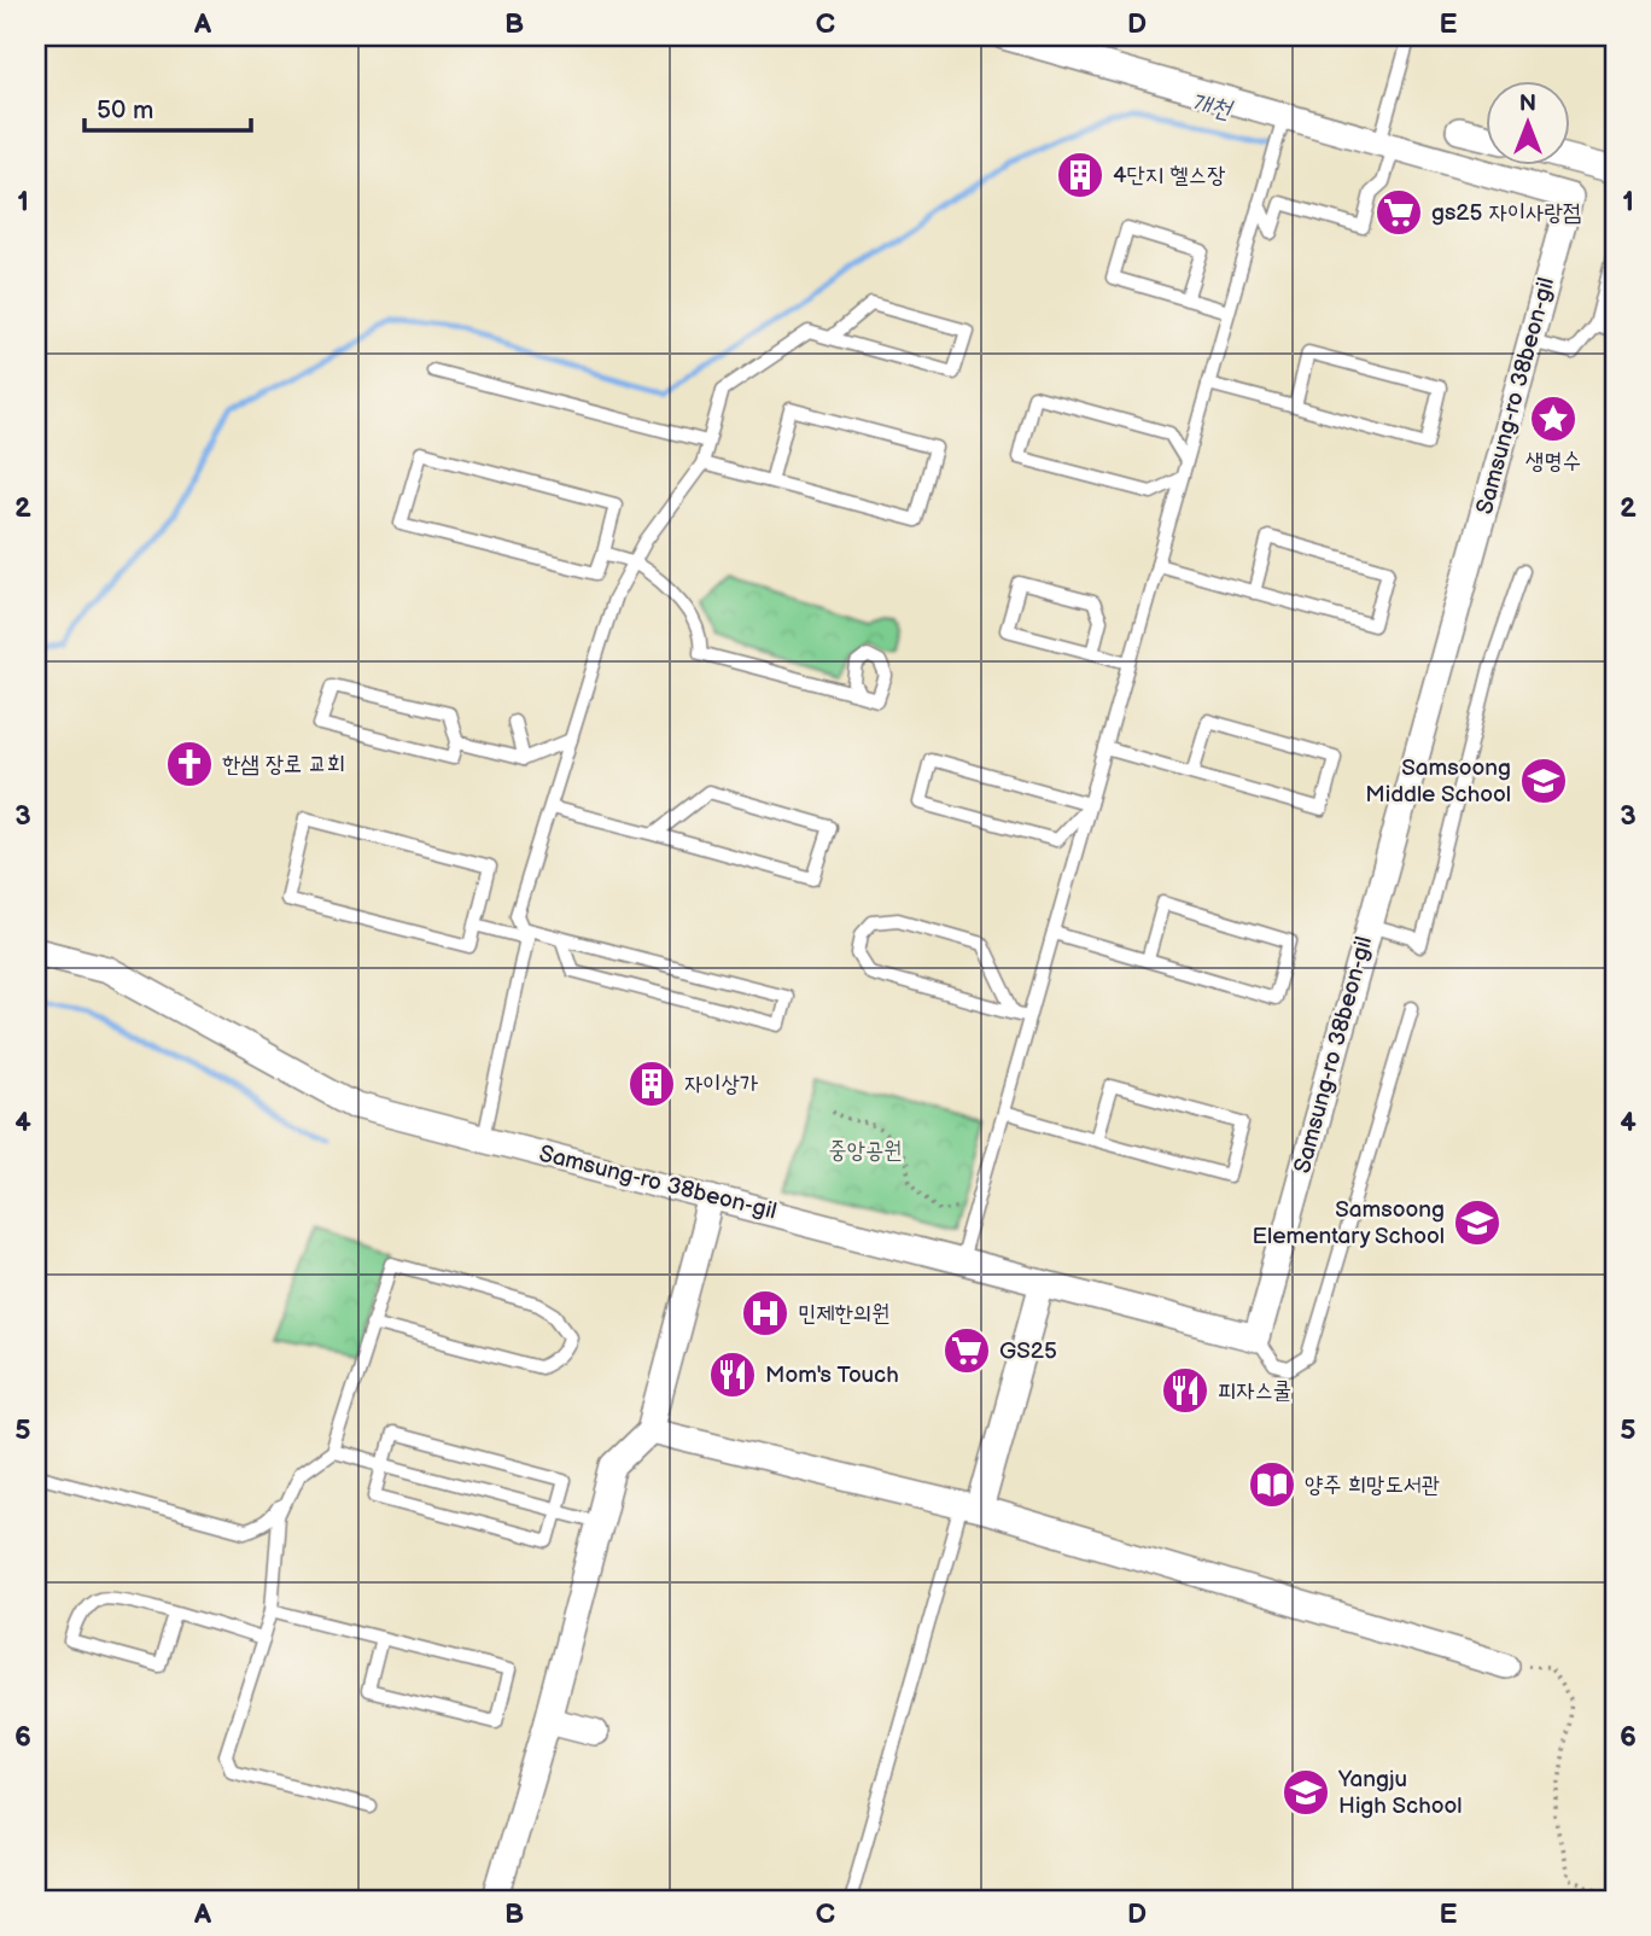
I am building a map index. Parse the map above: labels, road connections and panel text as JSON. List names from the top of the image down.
{
  "streets": {
    "street": ["Samsung-ro 38beon-gil"]
  },
  "water": ["개천"],
  "parks": ["중앙공원"],
  "places": {
    "building": ["4단지 헬스장", "자이상가"],
    "supermarket": ["gs25 자이사랑점", "GS25"],
    "place": ["생명수"],
    "church": ["한샘 장로 교회"],
    "school or university": ["Samsoong Middle School", "Samsoong Elementary School", "Yangju High School"],
    "hospital": ["민제한의원"],
    "restaurant": ["Mom's Touch", "피자스쿨"],
    "library": ["양주 희망도서관"]
  },
  "scale_bar": "50 m",
  "north": "top",
  "grid": {
    "columns": [
      "A",
      "B",
      "C",
      "D",
      "E"
    ],
    "rows": [
      "1",
      "2",
      "3",
      "4",
      "5",
      "6"
    ]
  }
}
